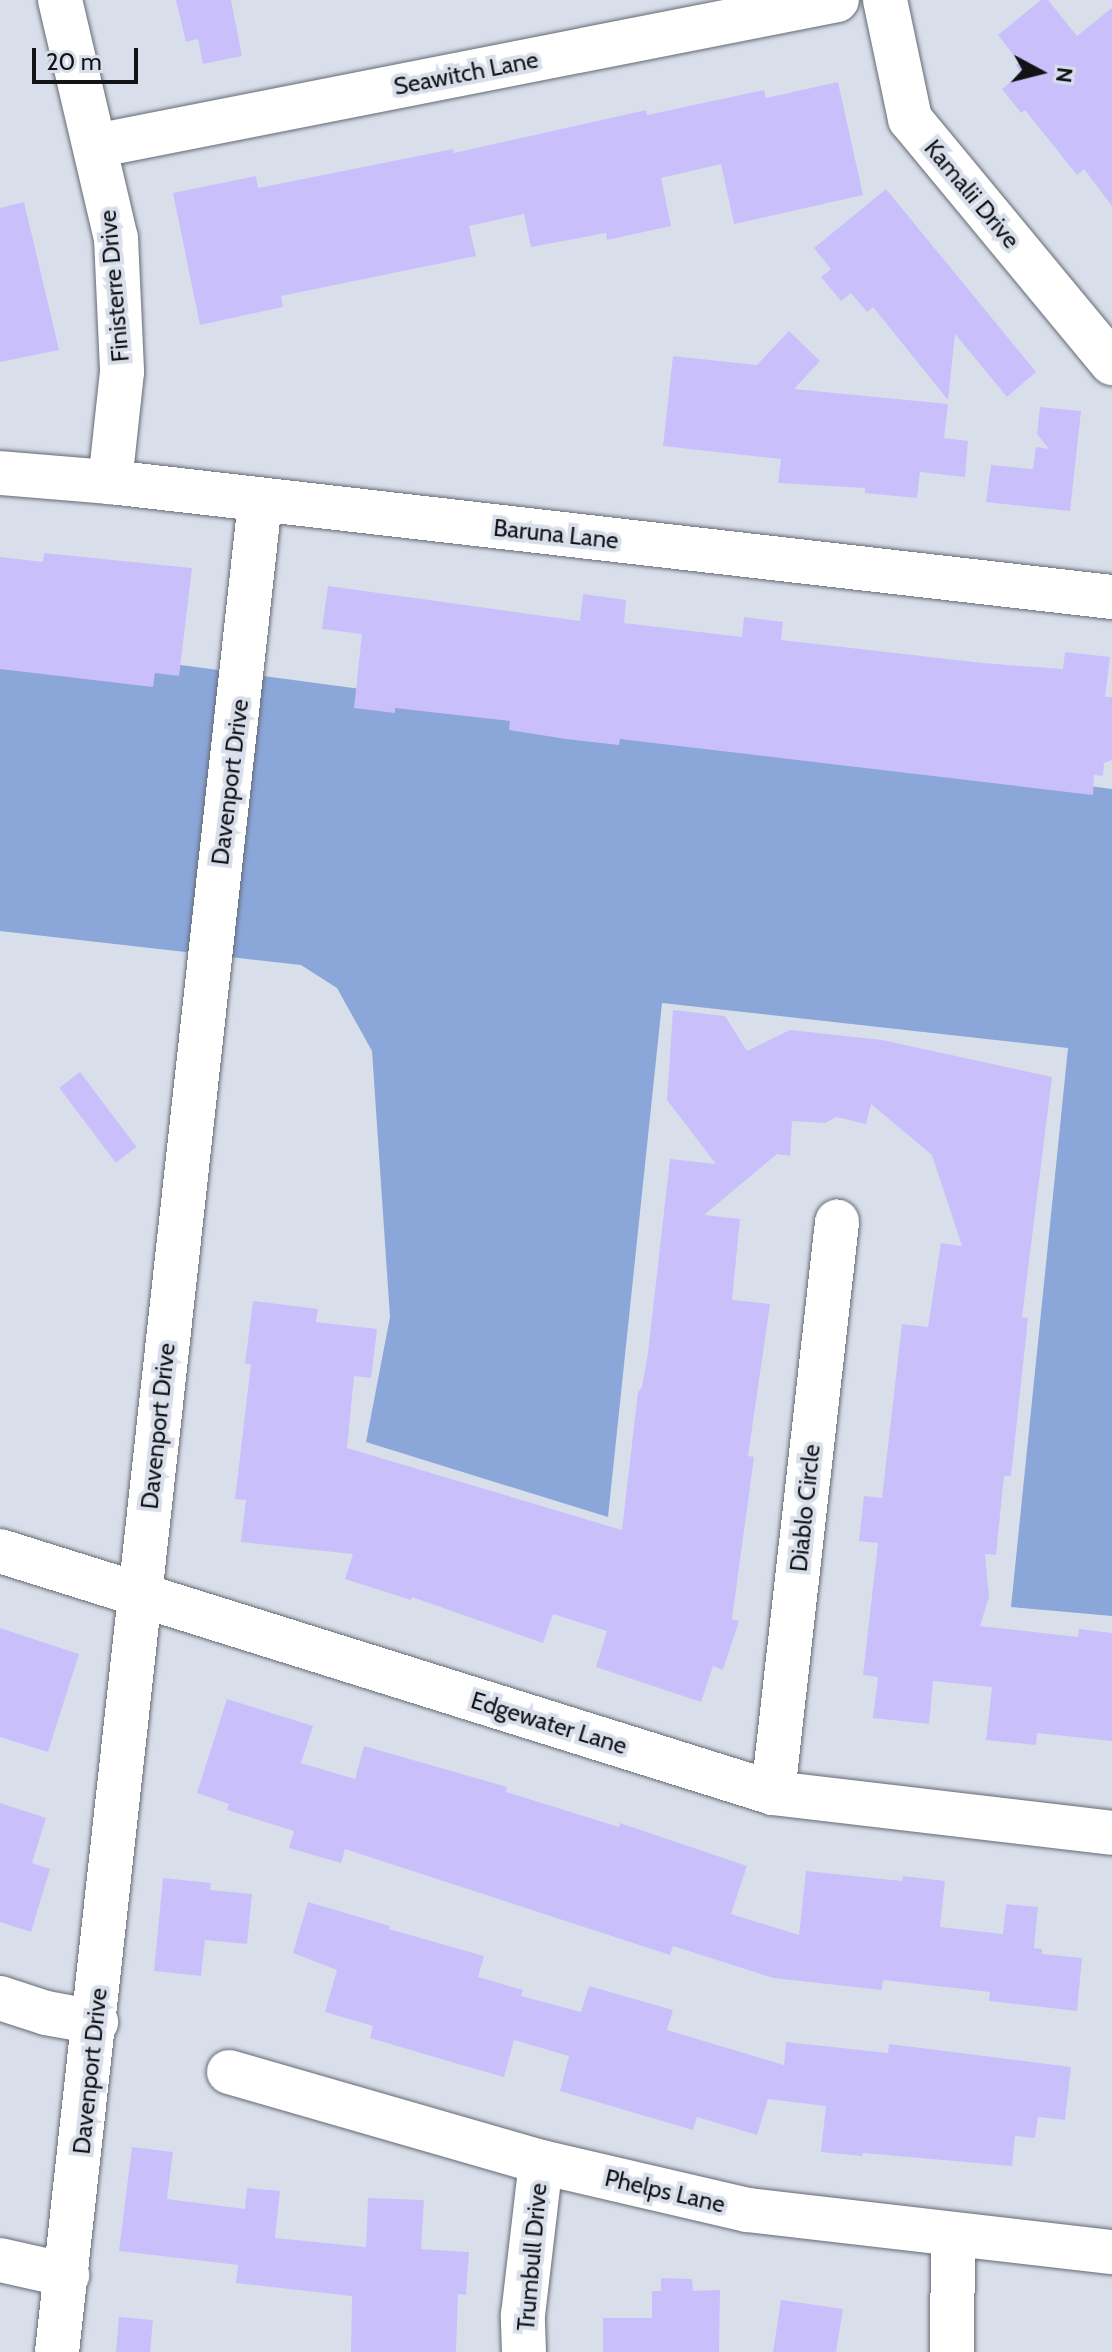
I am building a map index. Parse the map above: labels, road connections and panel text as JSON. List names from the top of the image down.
{
  "streets": {
    "street": [
      "Seawitch Lane",
      "Kamalii Drive",
      "Finisterre Drive",
      "Baruna Lane",
      "Davenport Drive",
      "Diablo Circle",
      "Edgewater Lane",
      "Phelps Lane",
      "Trumbull Drive"
    ]
  },
  "crossings": [
    ["Seawitch Lane", "Finisterre Drive"],
    ["Finisterre Drive", "Baruna Lane"],
    ["Baruna Lane", "Davenport Drive"],
    ["Davenport Drive", "Edgewater Lane"],
    ["Diablo Circle", "Edgewater Lane"],
    ["Phelps Lane", "Trumbull Drive"]
  ],
  "scale_bar": "20 m",
  "north": "right"
}
